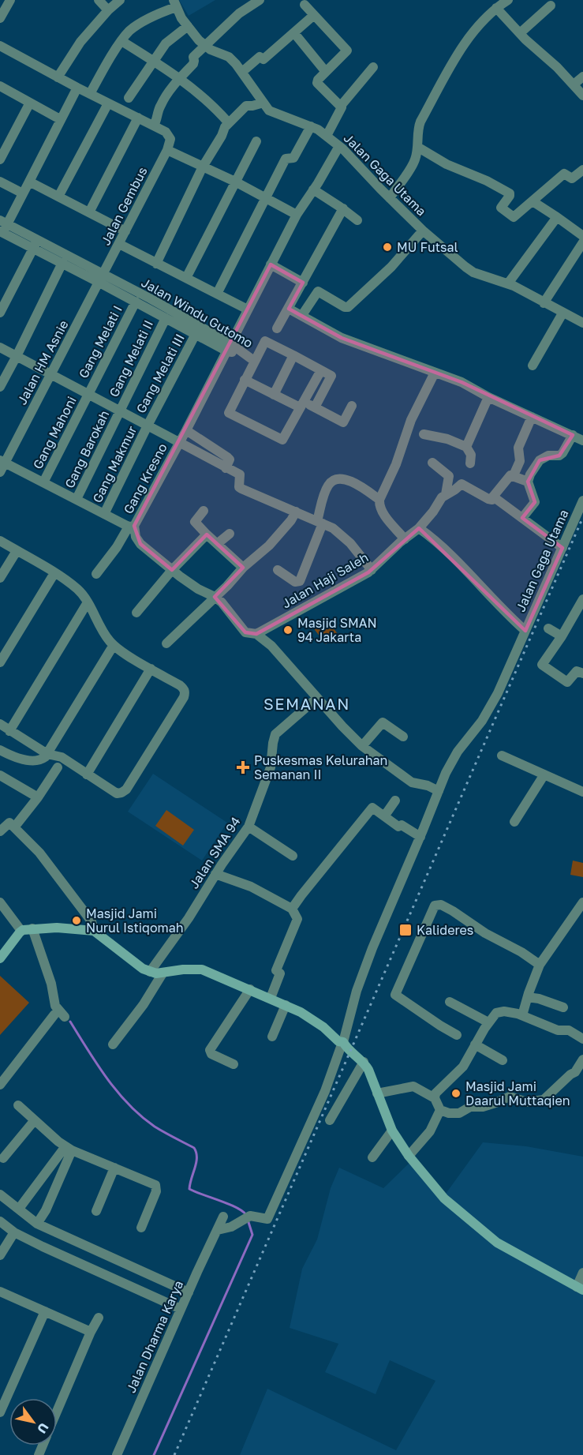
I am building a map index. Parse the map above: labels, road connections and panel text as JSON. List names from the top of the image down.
{
  "streets": {
    "street": [
      "Jalan Gaga Utama",
      "Jalan Gembus",
      "Jalan Windu Gutomo",
      "Gang Melati I",
      "Gang Melati II",
      "Jalan HM Asnie",
      "Gang Melati III",
      "Gang Mahoni",
      "Gang Barokah",
      "Gang Makmur",
      "Gang Kresno",
      "Jalan Haji Saleh",
      "Jalan SMA 94",
      "Jalan Dharma Karya"
    ]
  },
  "crossings": [
    ["Jalan Gaga Utama", "Gang Kresno"],
    ["Jalan Gaga Utama", "Jalan Dharma Karya"],
    ["Jalan Gembus", "Jalan Windu Gutomo"],
    ["Jalan Gembus", "Jalan HM Asnie"],
    ["Jalan Windu Gutomo", "Gang Melati I"],
    ["Jalan Windu Gutomo", "Gang Melati II"],
    ["Jalan Windu Gutomo", "Jalan HM Asnie"],
    ["Jalan Windu Gutomo", "Gang Melati III"],
    ["Jalan Windu Gutomo", "Gang Kresno"],
    ["Gang Melati I", "Gang Mahoni"],
    ["Gang Melati II", "Gang Barokah"],
    ["Gang Melati III", "Gang Makmur"]
  ],
  "districts": ["SEMANAN"],
  "places": {
    "other": [
      "MU Futsal",
      "Masjid SMAN 94 Jakarta",
      "Masjid Jami Nurul Istiqomah",
      "Masjid Jami Daarul Muttaqien"
    ],
    "health": ["Puskesmas Kelurahan Semanan II"],
    "transit": ["Kalideres"]
  },
  "north": "bottom right"
}
